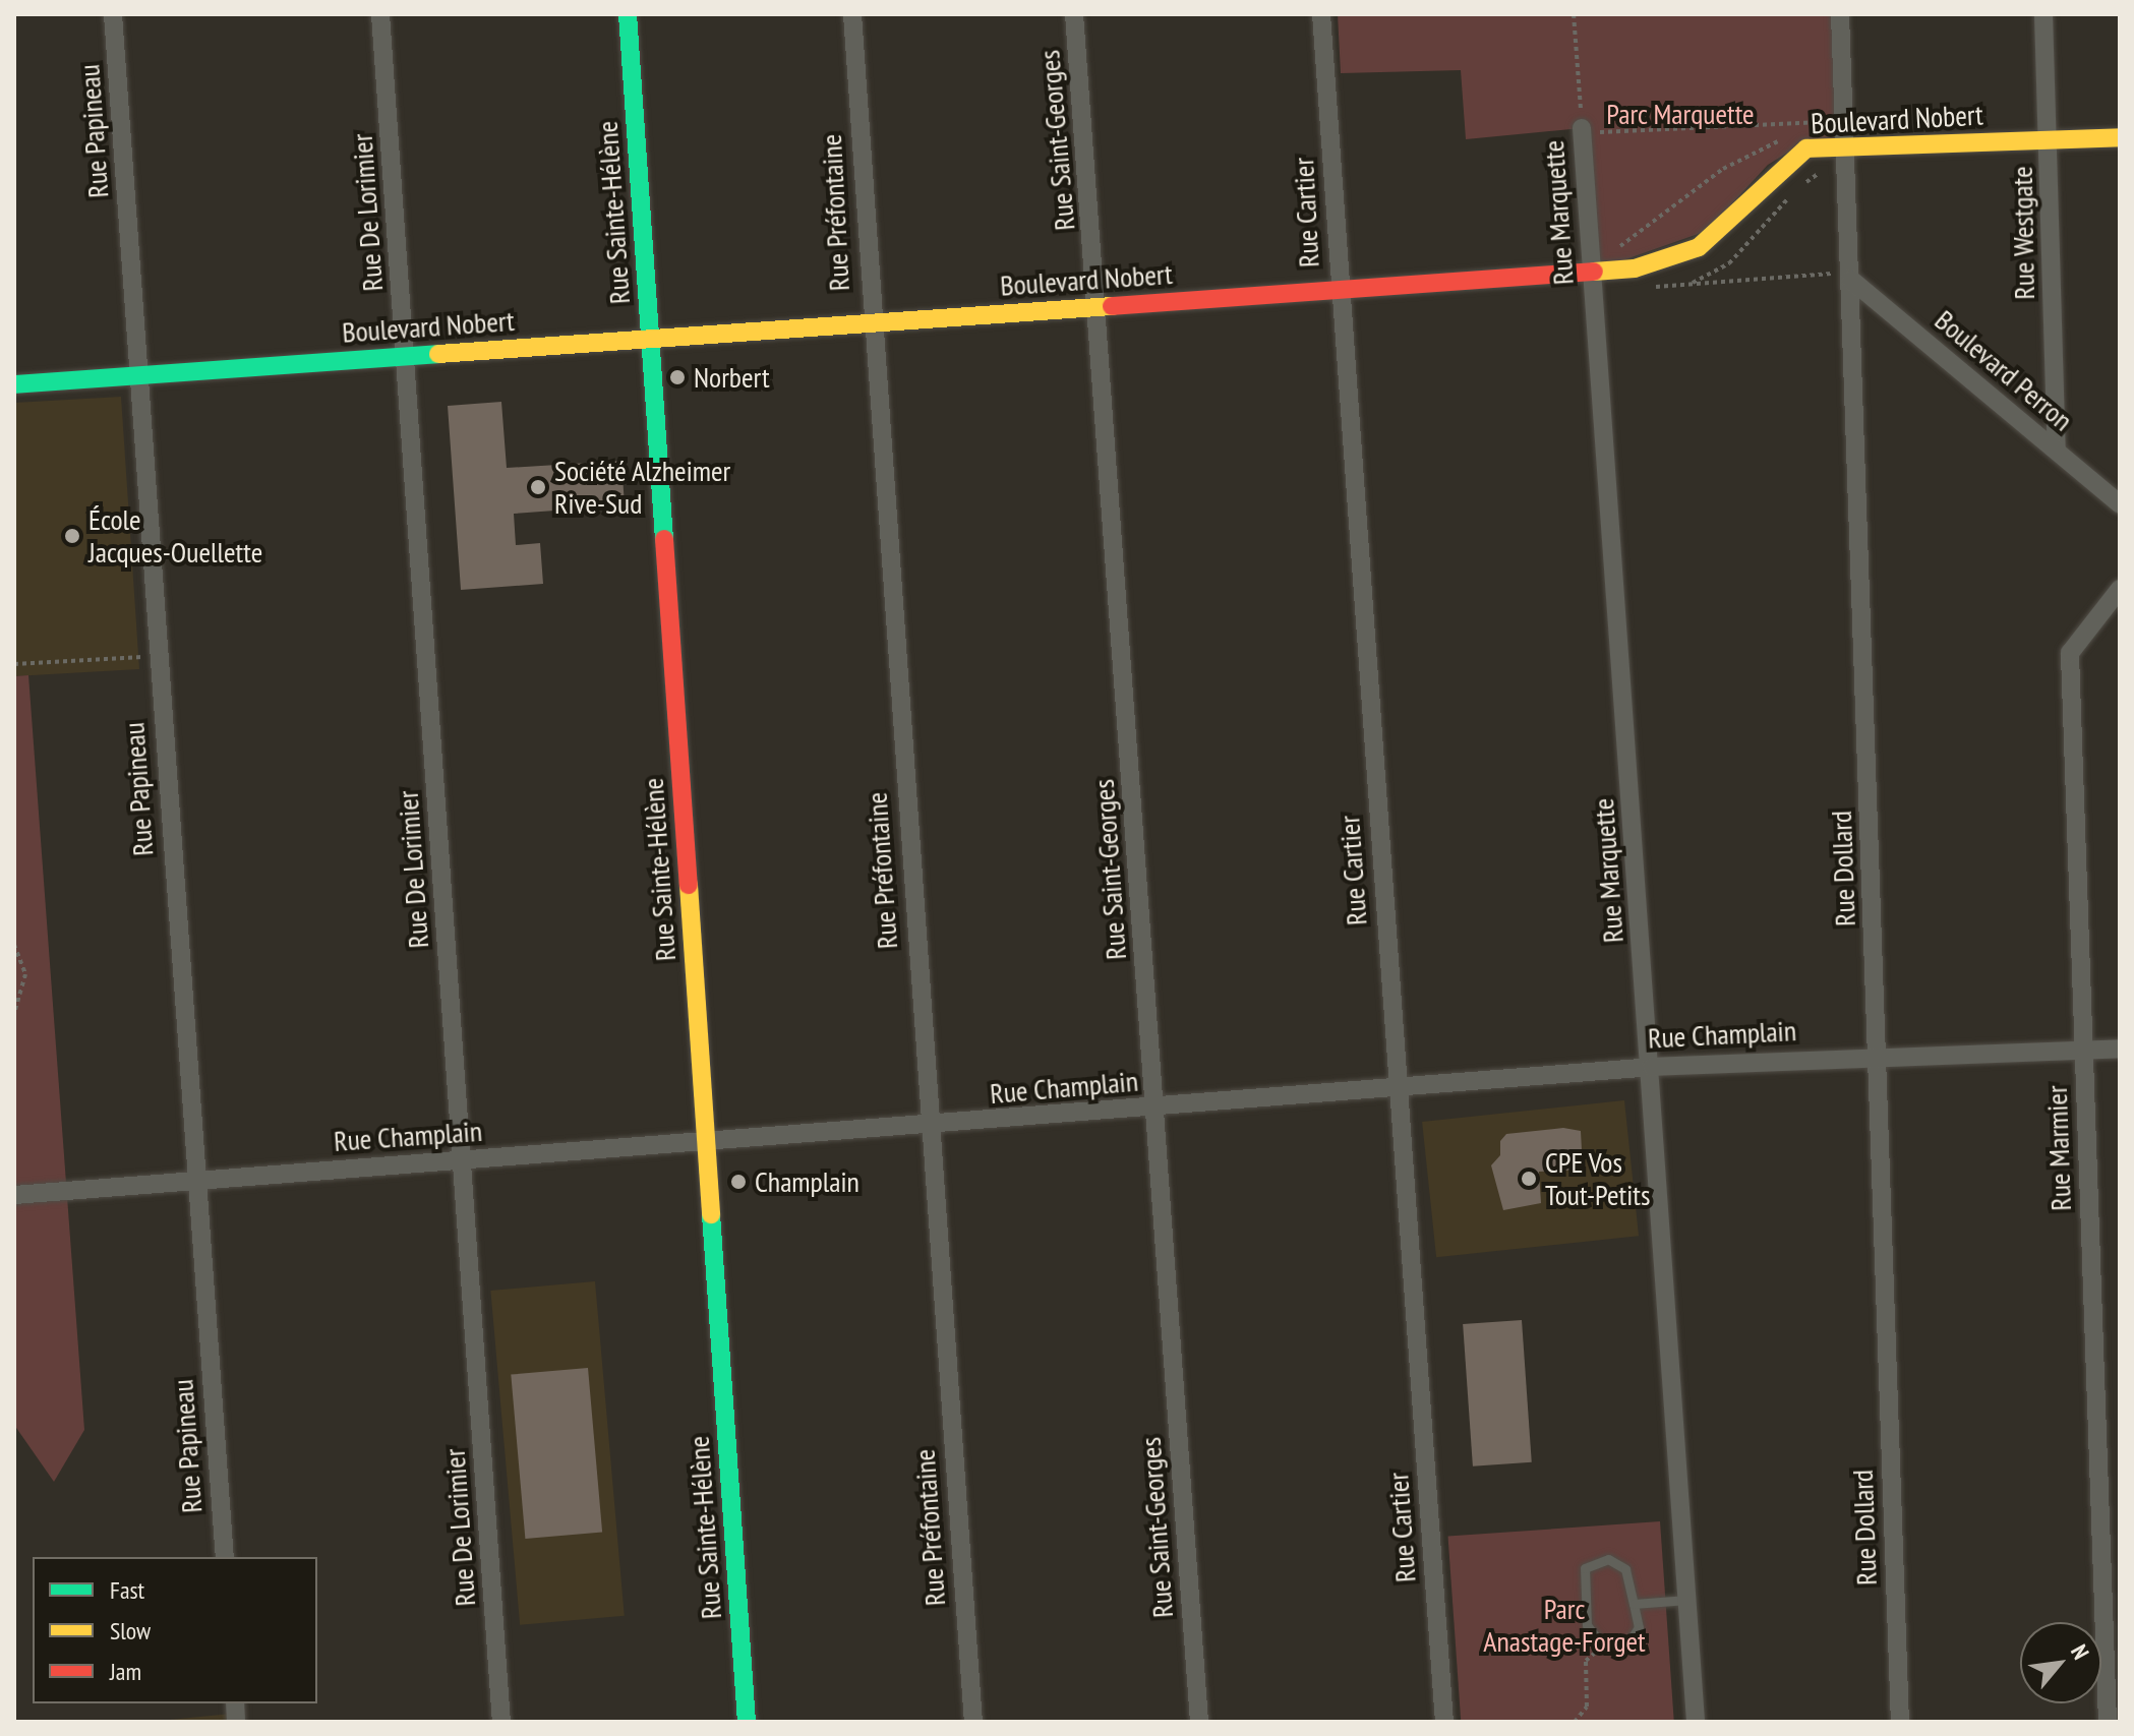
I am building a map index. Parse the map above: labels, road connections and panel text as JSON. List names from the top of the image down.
{
  "streets": {
    "street": [
      "Boulevard Nobert",
      "Rue Papineau",
      "Rue Saint-Georges",
      "Rue De Lorimier",
      "Rue Sainte-Hélène",
      "Rue Préfontaine",
      "Rue Cartier",
      "Rue Marquette",
      "Rue Westgate",
      "Boulevard Perron",
      "Rue Dollard",
      "Rue Champlain",
      "Rue Marmier"
    ]
  },
  "crossings": [
    ["Boulevard Nobert", "Rue Papineau"],
    ["Boulevard Nobert", "Rue Saint-Georges"],
    ["Boulevard Nobert", "Rue De Lorimier"],
    ["Boulevard Nobert", "Rue Sainte-Hélène"],
    ["Boulevard Nobert", "Rue Préfontaine"],
    ["Boulevard Nobert", "Rue Cartier"],
    ["Boulevard Nobert", "Rue Marquette"],
    ["Boulevard Nobert", "Rue Westgate"],
    ["Boulevard Nobert", "Rue Dollard"],
    ["Rue Papineau", "Rue Champlain"],
    ["Rue Saint-Georges", "Rue Champlain"],
    ["Rue De Lorimier", "Rue Champlain"],
    ["Rue Sainte-Hélène", "Rue Champlain"],
    ["Rue Préfontaine", "Rue Champlain"],
    ["Rue Cartier", "Rue Champlain"],
    ["Rue Marquette", "Rue Champlain"],
    ["Rue Westgate", "Boulevard Perron"],
    ["Boulevard Perron", "Rue Dollard"],
    ["Rue Dollard", "Rue Champlain"],
    ["Rue Champlain", "Rue Marmier"]
  ],
  "parks": ["Parc Marquette", "Parc Anastage-Forget"],
  "places": [
    "Norbert",
    "Société Alzheimer Rive-Sud",
    "École Jacques-Ouellette",
    "CPE Vos Tout-Petits",
    "Champlain"
  ],
  "legend": ["Fast", "Slow", "Jam"],
  "north": "top right"
}
